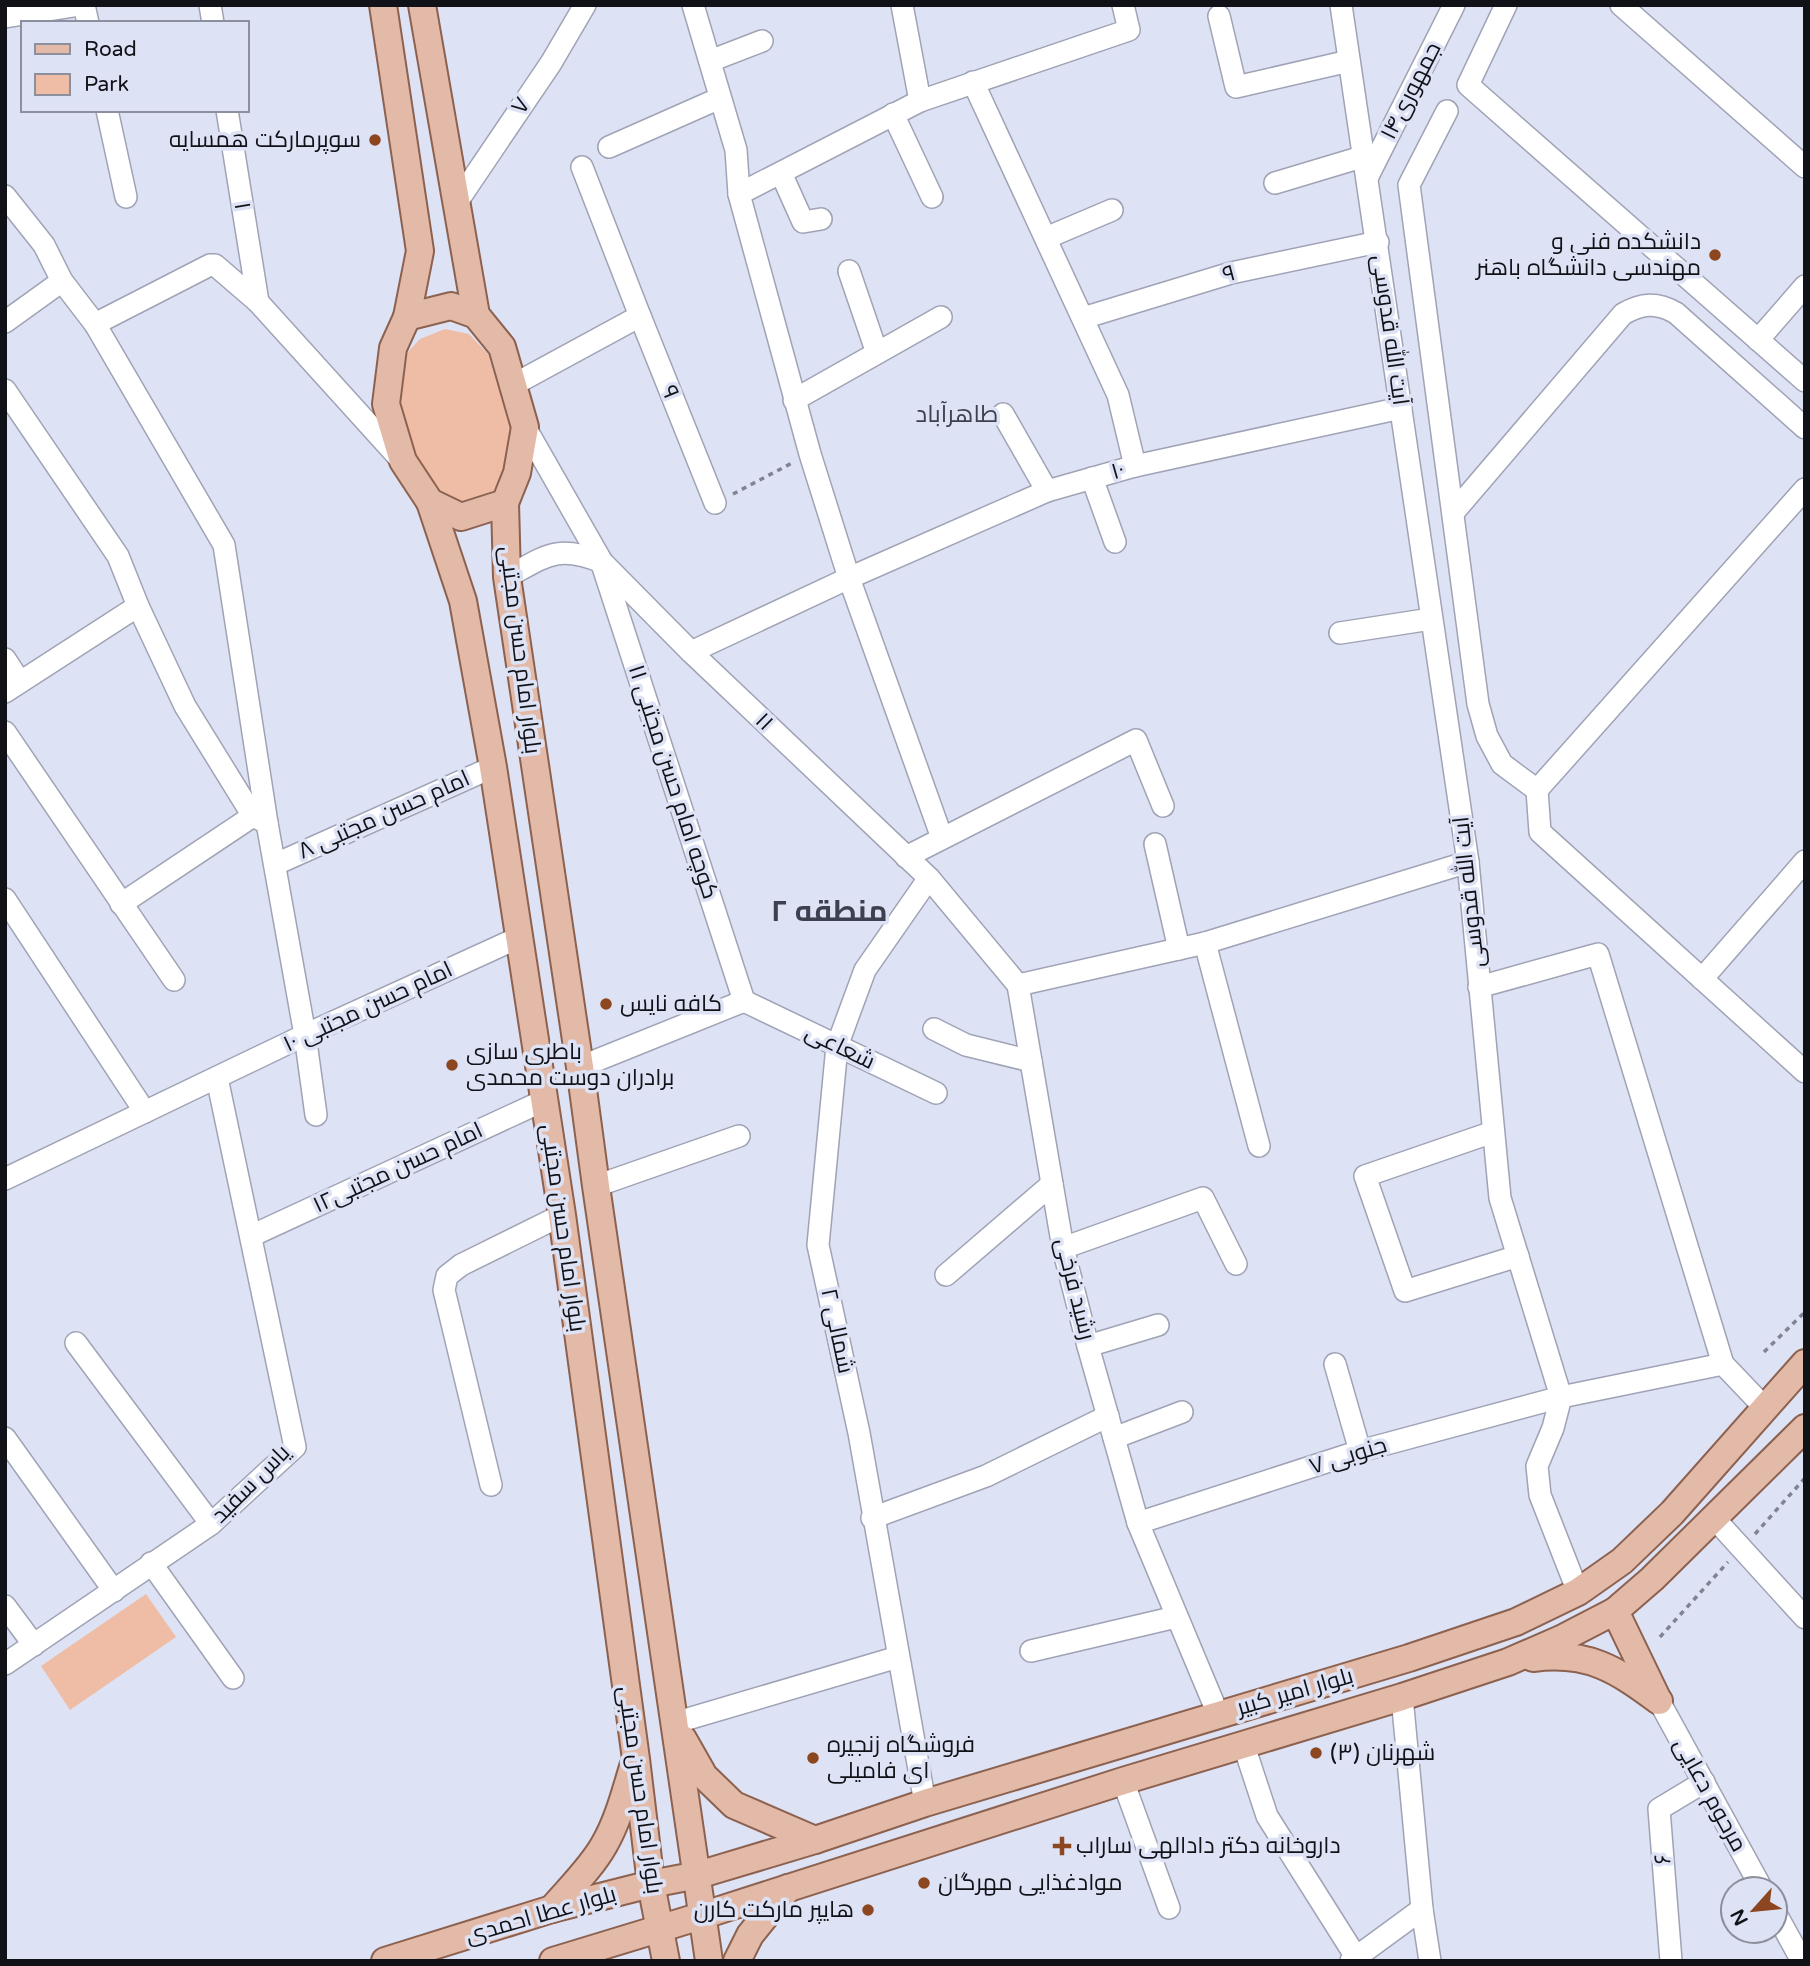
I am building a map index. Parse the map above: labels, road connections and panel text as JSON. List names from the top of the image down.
{
  "streets": {
    "main road": ["بلوار امام حسن مجتبی", "بلوار امیر کبیر", "بلوار عطا احمدی"],
    "street": [
      "جمهوری۱۴",
      "۷",
      "۱",
      "۹",
      "آیت الله قدوسی",
      "۱۰",
      "۱۱",
      "کوچه امام حسن مجتبی ۱۱",
      "امام حسن مجتبی ۸",
      "امام حسن مجتبی ۱۰",
      "شعاعی",
      "امام حسن مجتبی۱۲",
      "رشید فرخی",
      "۲ شمالی",
      "۷ جنوبی",
      "یاس سفید",
      "مرحوم دعایی",
      "۶"
    ]
  },
  "crossings": [
    ["جمهوری۱۴", "آیت الله قدوسی"],
    ["۹", "آیت الله قدوسی"],
    ["آیت الله قدوسی", "۱۰"],
    ["آیت الله قدوسی", "۷ جنوبی"],
    ["۱۰", "۱۱"],
    ["بلوار امام حسن مجتبی", "۱۱"],
    ["بلوار امام حسن مجتبی", "امام حسن مجتبی ۸"],
    ["بلوار امام حسن مجتبی", "امام حسن مجتبی ۱۰"],
    ["بلوار امام حسن مجتبی", "امام حسن مجتبی۱۲"],
    ["بلوار امام حسن مجتبی", "بلوار امیر کبیر"],
    ["بلوار امام حسن مجتبی", "بلوار عطا احمدی"],
    ["۱۱", "کوچه امام حسن مجتبی ۱۱"],
    ["۱۱", "۲ شمالی"],
    ["کوچه امام حسن مجتبی ۱۱", "شعاعی"],
    ["امام حسن مجتبی ۱۰", "یاس سفید"],
    ["شعاعی", "۲ شمالی"],
    ["امام حسن مجتبی۱۲", "یاس سفید"],
    ["رشید فرخی", "۷ جنوبی"],
    ["رشید فرخی", "بلوار امیر کبیر"],
    ["۲ شمالی", "بلوار امیر کبیر"],
    ["بلوار امیر کبیر", "بلوار عطا احمدی"],
    ["مرحوم دعایی", "۶"]
  ],
  "districts": ["طاهرآباد", "منطقه ۲"],
  "places": {
    "other": [
      "سوپرمارکت همسایه",
      "دانشکده فنی و مهندسی دانشگاه باهنر",
      "کافه نایس",
      "باطری سازی برادران دوست محمدی",
      "شهرنان (۳)",
      "فروشگاه زنجیره ای فامیلی",
      "موادغذایی مهرگان",
      "هایپر مارکت کارن"
    ],
    "health": ["داروخانه دکتر دادالهی ساراب"]
  },
  "legend": ["Road", "Park"],
  "north": "bottom left"
}
